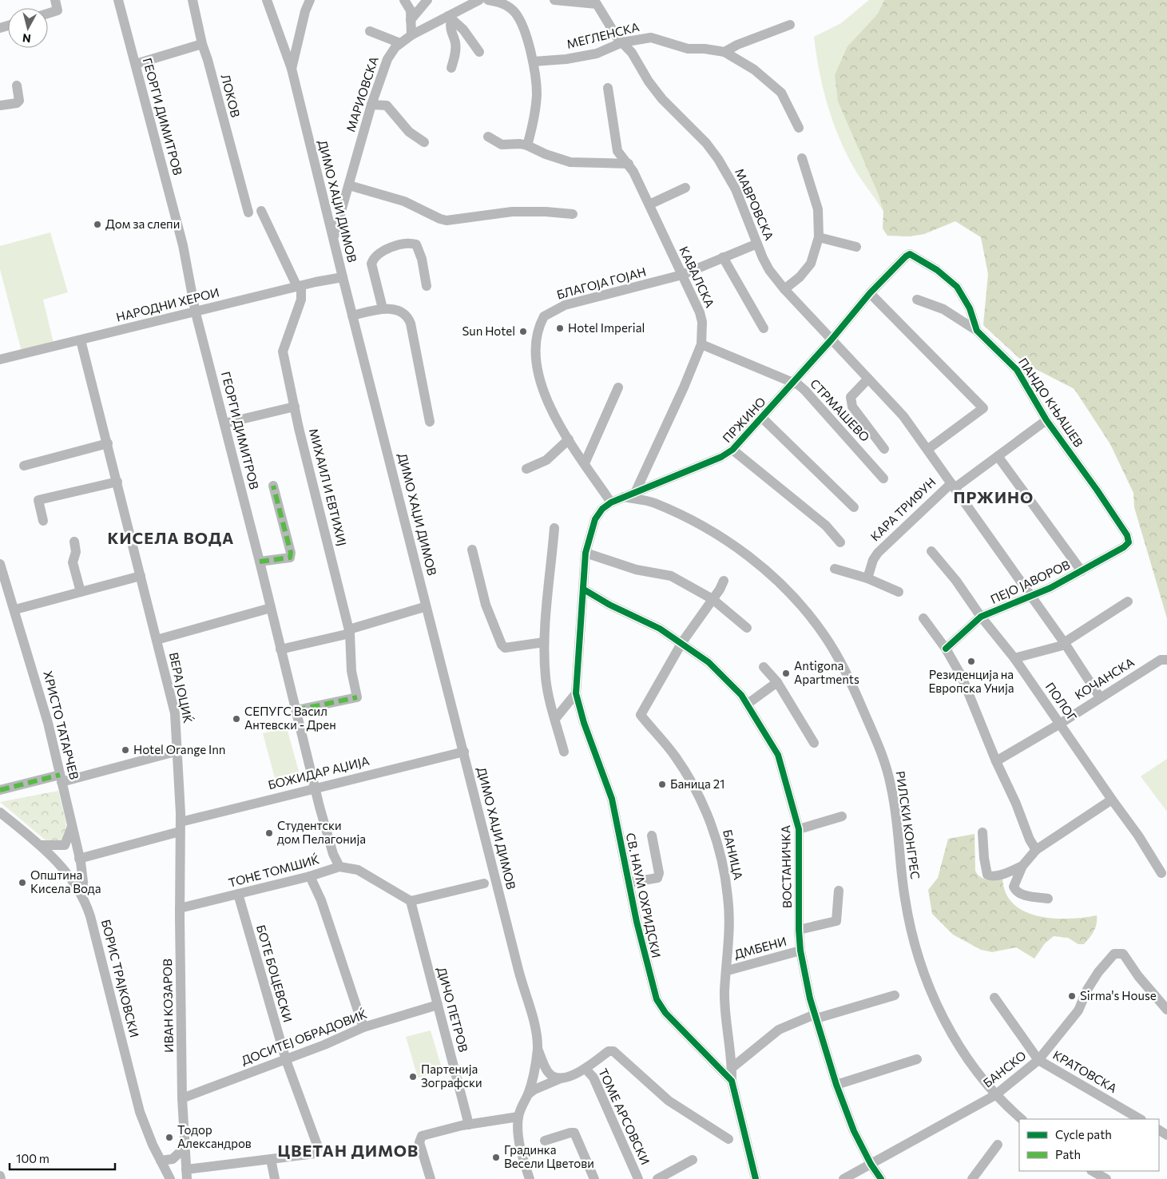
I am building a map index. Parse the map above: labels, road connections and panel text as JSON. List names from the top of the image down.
{
  "streets": {
    "street": [
      "МЕГЛЕНСКА",
      "МАРИОВСКА",
      "ЛОКОВ",
      "ГЕОРГИ ДИМИТРОВ",
      "ДИМО ХАЏИ ДИМОВ",
      "МАВРОВСКА",
      "КАВАЛСКА",
      "БЛАГОЈА ГОЈАН",
      "НАРОДНИ ХЕРОИ",
      "ПАНДО КЊАШЕВ",
      "СТРМАШЕВО",
      "ПРЖИНО",
      "МИХАИЛ И ЕВТИХИЈ",
      "КАРА ТРИФУН",
      "ПЕЈО ЈАВОРОВ",
      "КОЧАНСКА",
      "ВЕРА ЈОЦИЌ",
      "ПОЛОГ",
      "ХРИСТО ТАТАРЧЕВ",
      "БОЖИДАР АЏИЈА",
      "РИЛСКИ КОНГРЕС",
      "БАНИЦА",
      "ВОСТАНИЧКА",
      "ТОНЕ ТОМШИЌ",
      "СВ. НАУМ ОХРИДСКИ",
      "ДМБЕНИ",
      "БОТЕ БОЦЕВСКИ",
      "БОРИС ТРАЈКОВСКИ",
      "ИВАН КОЗАРОВ",
      "ДИЧО ПЕТРОВ",
      "ДОСИТЕЈ ОБРАДОВИЌ",
      "БАНСКО",
      "КРАТОВСКА",
      "ТОМЕ АРСОВСКИ"
    ]
  },
  "crossings": [
    ["МЕГЛЕНСКА", "МАВРОВСКА"],
    ["МАРИОВСКА", "ДИМО ХАЏИ ДИМОВ"],
    ["ГЕОРГИ ДИМИТРОВ", "НАРОДНИ ХЕРОИ"],
    ["ГЕОРГИ ДИМИТРОВ", "МИХАИЛ И ЕВТИХИЈ"],
    ["ГЕОРГИ ДИМИТРОВ", "БОЖИДАР АЏИЈА"],
    ["ГЕОРГИ ДИМИТРОВ", "ТОНЕ ТОМШИЌ"],
    ["ДИМО ХАЏИ ДИМОВ", "НАРОДНИ ХЕРОИ"],
    ["ДИМО ХАЏИ ДИМОВ", "БОЖИДАР АЏИЈА"],
    ["МАВРОВСКА", "БЛАГОЈА ГОЈАН"],
    ["МАВРОВСКА", "ПРЖИНО"],
    ["МАВРОВСКА", "КАРА ТРИФУН"],
    ["МАВРОВСКА", "ПЕЈО ЈАВОРОВ"],
    ["МАВРОВСКА", "КОЧАНСКА"],
    ["КАВАЛСКА", "БЛАГОЈА ГОЈАН"],
    ["КАВАЛСКА", "СТРМАШЕВО"],
    ["КАВАЛСКА", "ПРЖИНО"],
    ["БЛАГОЈА ГОЈАН", "ПРЖИНО"],
    ["НАРОДНИ ХЕРОИ", "МИХАИЛ И ЕВТИХИЈ"],
    ["НАРОДНИ ХЕРОИ", "ВЕРА ЈОЦИЌ"],
    ["ПАНДО КЊАШЕВ", "ПРЖИНО"],
    ["ПАНДО КЊАШЕВ", "КАРА ТРИФУН"],
    ["ПАНДО КЊАШЕВ", "ПЕЈО ЈАВОРОВ"],
    ["СТРМАШЕВО", "ПРЖИНО"],
    ["ПРЖИНО", "РИЛСКИ КОНГРЕС"],
    ["ПРЖИНО", "ВОСТАНИЧКА"],
    ["ПРЖИНО", "СВ. НАУМ ОХРИДСКИ"],
    ["ПЕЈО ЈАВОРОВ", "ПОЛОГ"],
    ["КОЧАНСКА", "ПОЛОГ"],
    ["ВЕРА ЈОЦИЌ", "БОЖИДАР АЏИЈА"],
    ["ВЕРА ЈОЦИЌ", "ИВАН КОЗАРОВ"],
    ["ХРИСТО ТАТАРЧЕВ", "БОЖИДАР АЏИЈА"],
    ["ХРИСТО ТАТАРЧЕВ", "БОРИС ТРАЈКОВСКИ"],
    ["БОЖИДАР АЏИЈА", "ИВАН КОЗАРОВ"],
    ["РИЛСКИ КОНГРЕС", "БАНСКО"],
    ["БАНИЦА", "ВОСТАНИЧКА"],
    ["БАНИЦА", "СВ. НАУМ ОХРИДСКИ"],
    ["БАНИЦА", "ДМБЕНИ"],
    ["ВОСТАНИЧКА", "СВ. НАУМ ОХРИДСКИ"],
    ["ВОСТАНИЧКА", "ДМБЕНИ"],
    ["ВОСТАНИЧКА", "БАНСКО"],
    ["ТОНЕ ТОМШИЌ", "БОТЕ БОЦЕВСКИ"],
    ["ТОНЕ ТОМШИЌ", "ИВАН КОЗАРОВ"],
    ["ТОНЕ ТОМШИЌ", "ДИЧО ПЕТРОВ"],
    ["БОТЕ БОЦЕВСКИ", "ДОСИТЕЈ ОБРАДОВИЌ"],
    ["ИВАН КОЗАРОВ", "ДОСИТЕЈ ОБРАДОВИЌ"],
    ["ДИЧО ПЕТРОВ", "ДОСИТЕЈ ОБРАДОВИЌ"],
    ["БАНСКО", "КРАТОВСКА"]
  ],
  "districts": ["ПРЖИНО", "КИСЕЛА ВОДА", "ЦВЕТАН ДИМОВ"],
  "places": [
    "Дом за слепи",
    "Hotel Imperial",
    "Sun Hotel",
    "Резиденција на Европска Унија",
    "Antigona Apartments",
    "СЕПУГС Васил Антевски - Дрен",
    "Hotel Orange Inn",
    "Баница 21",
    "Студентски дом Пелагонија",
    "Општина Кисела Вода",
    "Sirma's House",
    "Партенија Зографски",
    "Тодор Александров",
    "Градинка Весели Цветови"
  ],
  "legend": ["Cycle path", "Path"],
  "scale_bar": "100 m",
  "north": "bottom"
}
